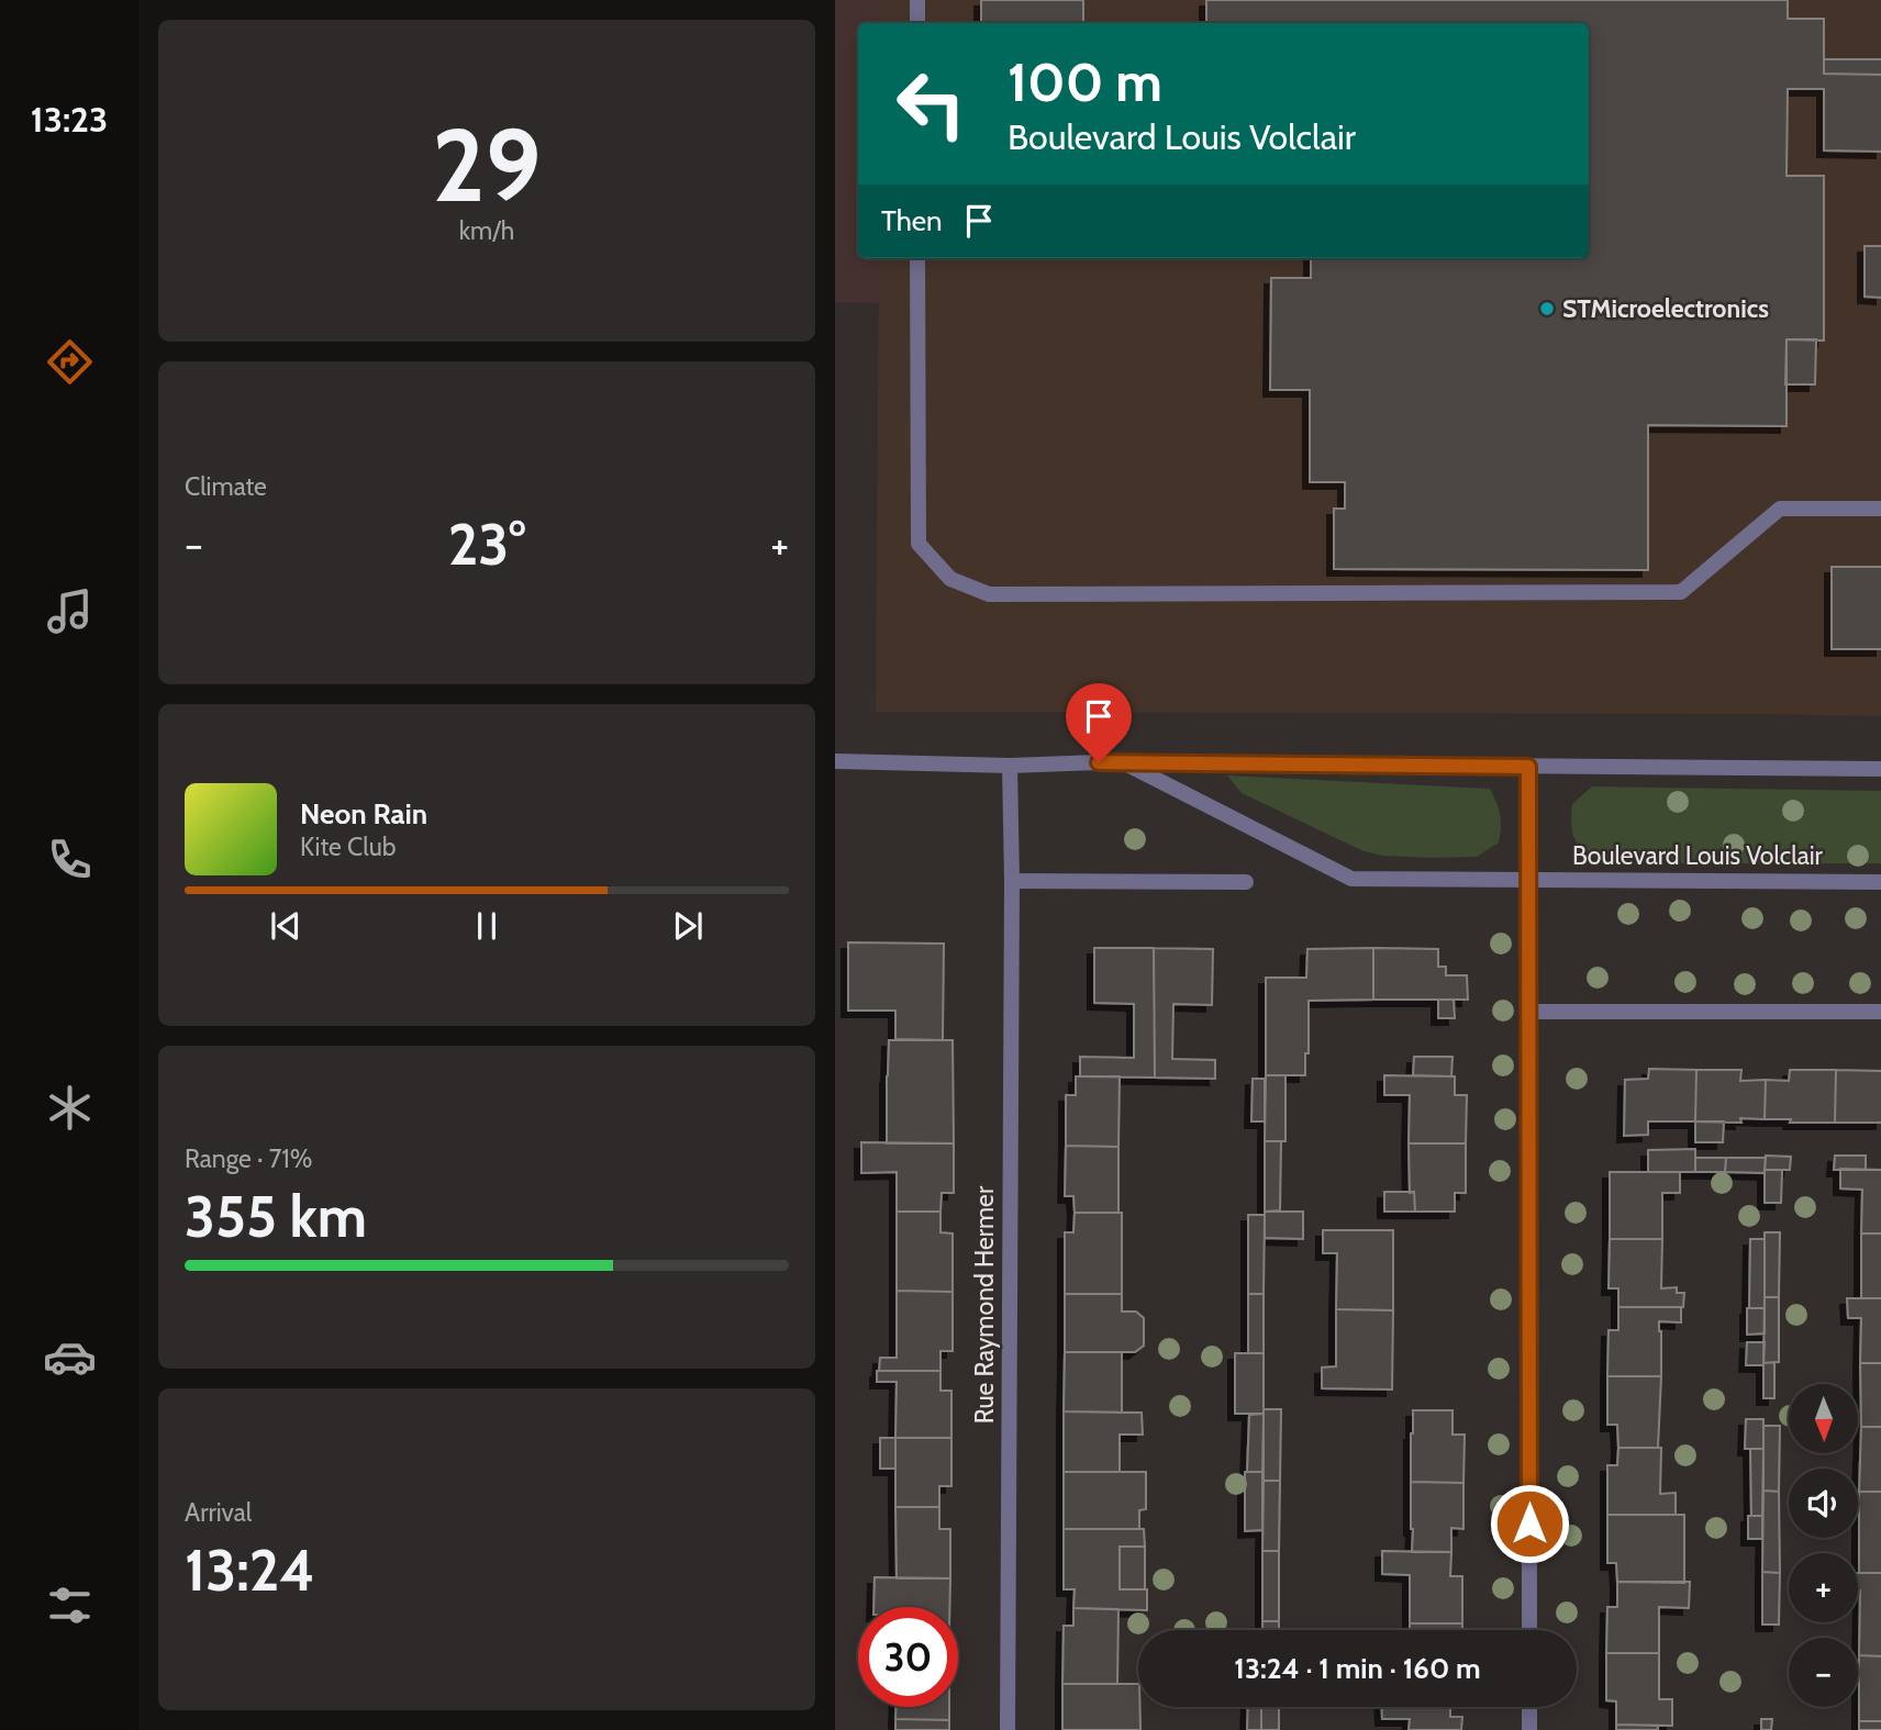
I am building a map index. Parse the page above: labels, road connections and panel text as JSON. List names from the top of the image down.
{
  "streets": {
    "street": ["Boulevard Louis Volclair", "Rue Raymond Hermer"]
  },
  "crossings": [
    ["Boulevard Louis Volclair", "Rue Raymond Hermer"]
  ],
  "places": ["STMicroelectronics"],
  "north": "bottom",
  "page": {
    "tabs": "13:23",
    "tile": [
      ["29", "km/h"],
      "Climate",
      ["Range · 71%", "355 km"],
      ["Arrival", "13:24"]
    ],
    "turn": ["100 m", "Boulevard Louis Volclair"],
    "then": "Then",
    "heat": ["−", "23°", "+"],
    "song": ["Neon Rain", "Kite Club"],
    "map_buttons": ["+", "−"],
    "limit": "30",
    "trip": "13:24 · 1 min · 160 m"
  }
}
